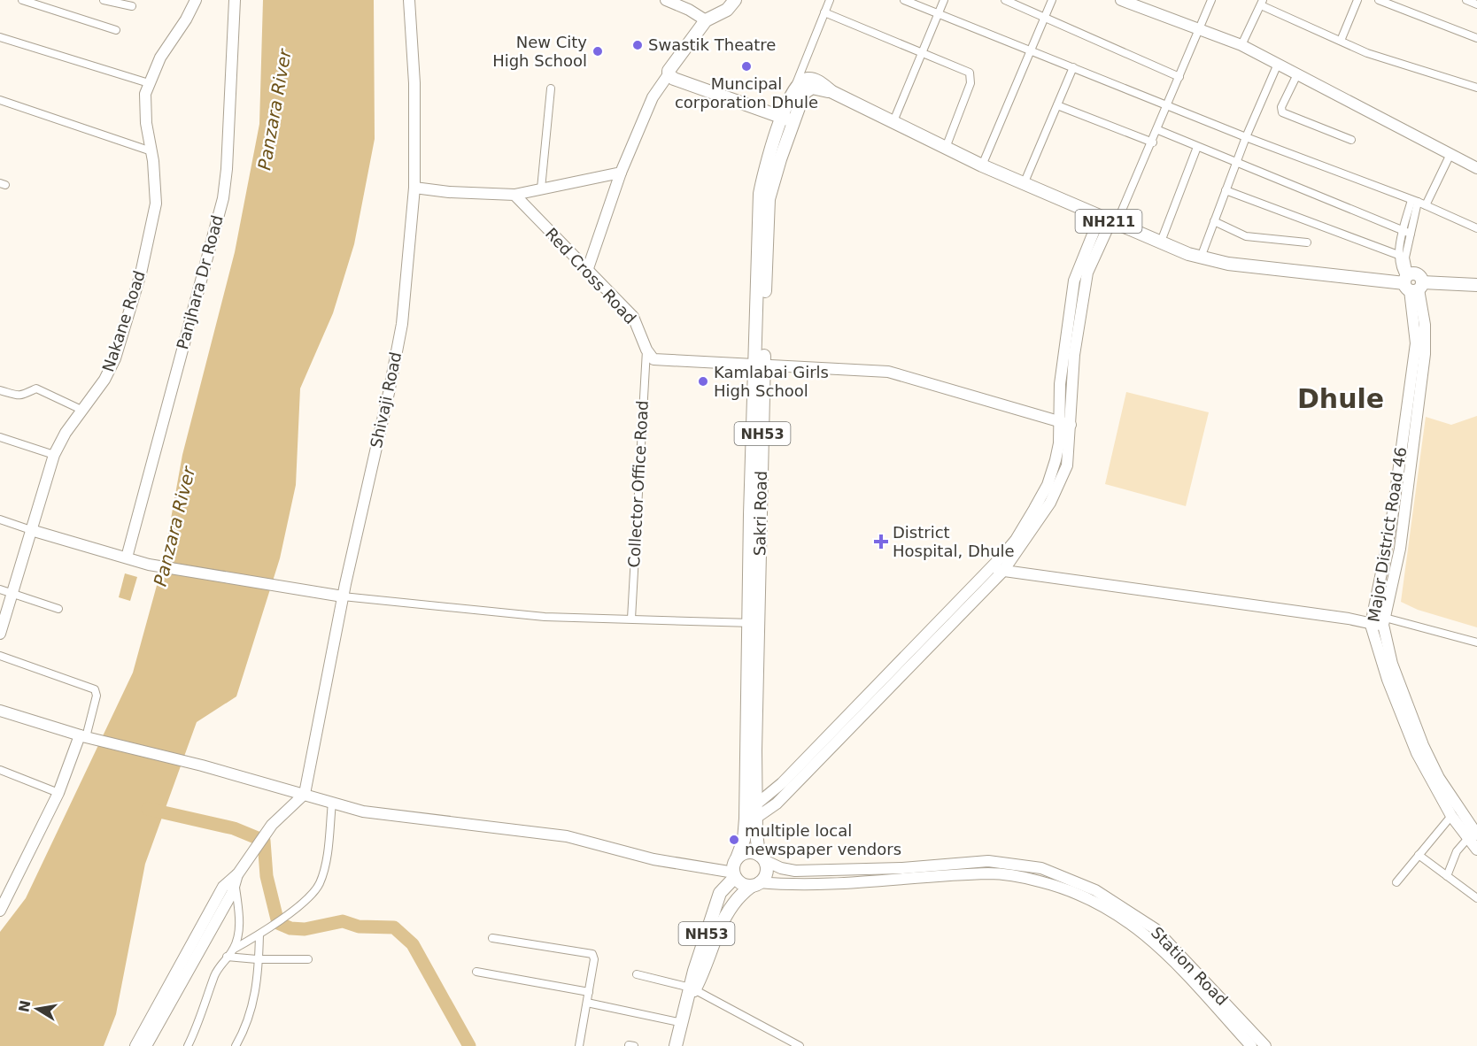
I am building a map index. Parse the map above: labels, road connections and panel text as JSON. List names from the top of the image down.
{
  "streets": {
    "main road": ["NH211", "NH53"],
    "street": [
      "Red Cross Road",
      "Panjhara Dr Road",
      "Nakane Road",
      "Shivaji Road",
      "Collector Office Road",
      "Major District Road 46",
      "Station Road"
    ]
  },
  "crossings": [
    ["NH211", "Major District Road 46"],
    ["Red Cross Road", "Collector Office Road"],
    ["NH53", "Station Road"]
  ],
  "districts": ["Dhule"],
  "water": ["Panzara River"],
  "places": {
    "other": [
      "Swastik Theatre",
      "New City High School",
      "Muncipal corporation Dhule",
      "Kamlabai Girls High School",
      "multiple local newspaper vendors"
    ],
    "health": ["District Hospital, Dhule"]
  },
  "north": "left"
}
